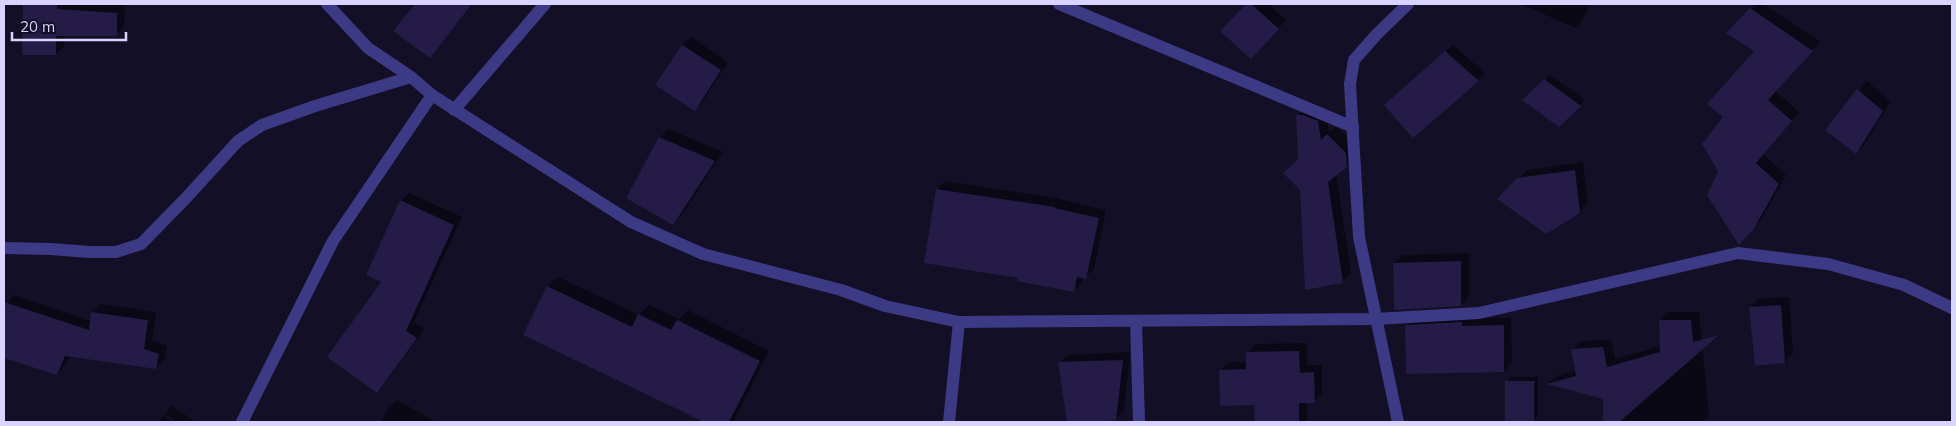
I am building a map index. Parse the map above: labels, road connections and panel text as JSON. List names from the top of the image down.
{
  "scale_bar": "20 m"
}
